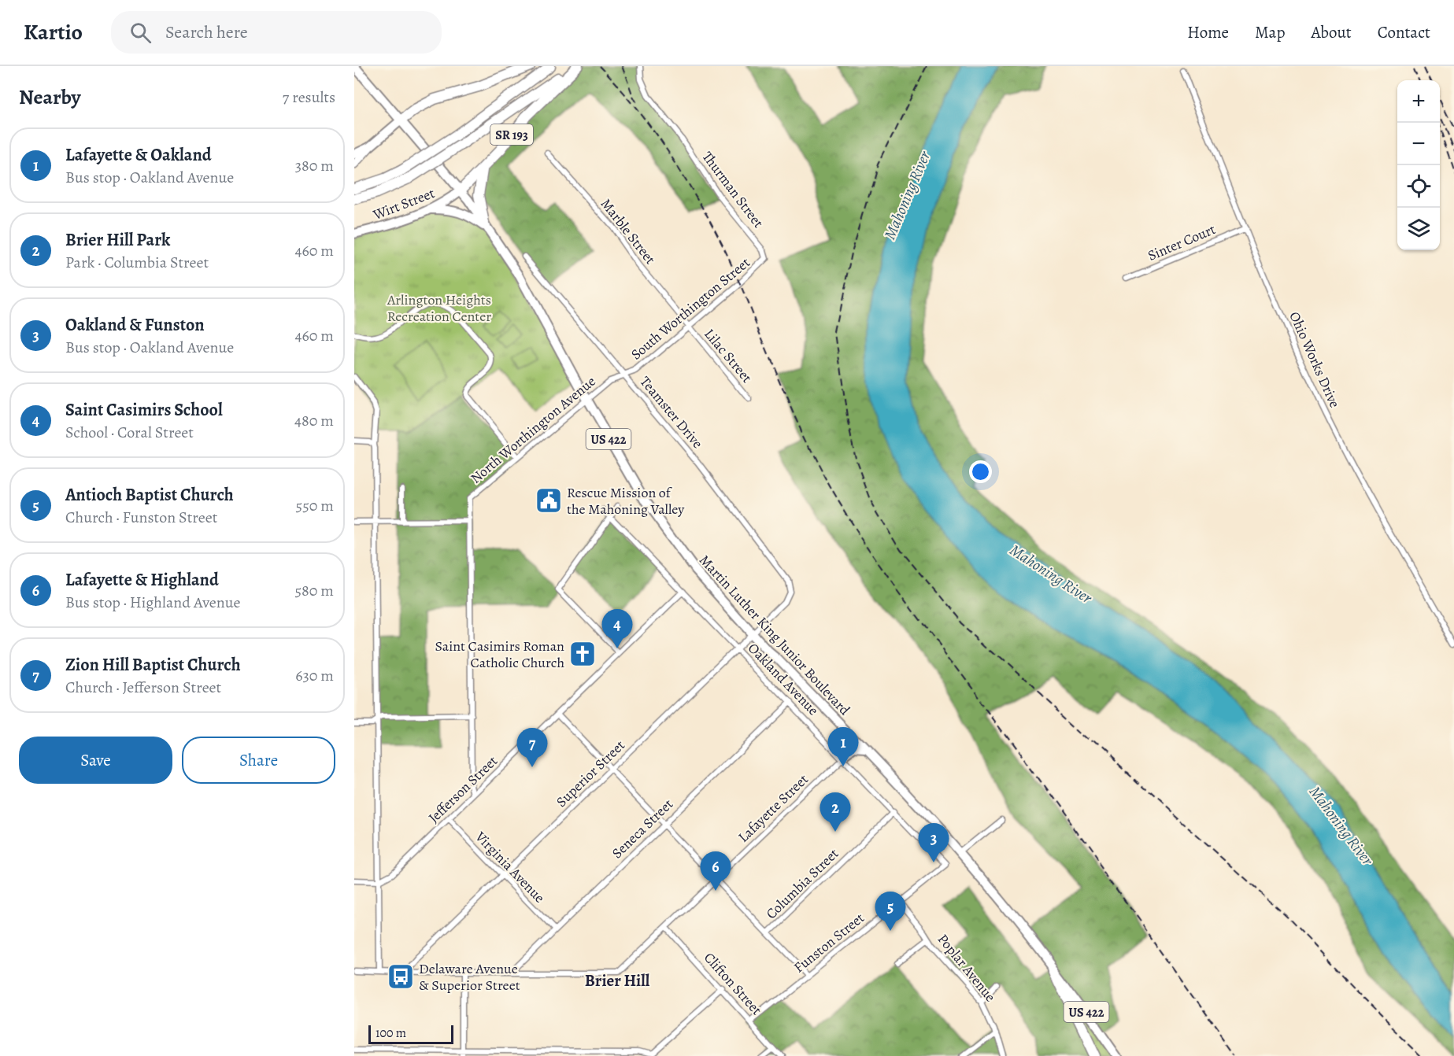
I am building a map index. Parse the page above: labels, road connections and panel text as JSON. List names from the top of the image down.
{
  "streets": {
    "highway": ["SR 193"],
    "main road": ["Wirt Street", "US 422", "Martin Luther King Junior Boulevard"],
    "street": [
      "Thurman Street",
      "Marble Street",
      "Sinter Court",
      "South Worthington Street",
      "Lilac Street",
      "Ohio Works Drive",
      "Teamster Drive",
      "North Worthington Avenue",
      "Oakland Avenue",
      "Superior Street",
      "Jefferson Street",
      "Lafayette Street",
      "Seneca Street",
      "Virginia Avenue",
      "Columbia Street",
      "Funston Street",
      "Poplar Avenue",
      "Clifton Street"
    ]
  },
  "crossings": [
    ["SR 193", "Wirt Street"],
    ["SR 193", "Martin Luther King Junior Boulevard"],
    ["Thurman Street", "South Worthington Street"],
    ["Wirt Street", "US 422"],
    ["Wirt Street", "Martin Luther King Junior Boulevard"],
    ["Marble Street", "South Worthington Street"],
    ["Marble Street", "Lilac Street"],
    ["Sinter Court", "Ohio Works Drive"],
    ["South Worthington Street", "Lilac Street"],
    ["South Worthington Street", "Teamster Drive"],
    ["South Worthington Street", "North Worthington Avenue"],
    ["Teamster Drive", "North Worthington Avenue"],
    ["Teamster Drive", "Superior Street"],
    ["North Worthington Avenue", "Martin Luther King Junior Boulevard"],
    ["North Worthington Avenue", "Jefferson Street"],
    ["US 422", "Martin Luther King Junior Boulevard"],
    ["Martin Luther King Junior Boulevard", "Superior Street"],
    ["Oakland Avenue", "Superior Street"],
    ["Oakland Avenue", "Jefferson Street"],
    ["Oakland Avenue", "Lafayette Street"],
    ["Oakland Avenue", "Seneca Street"],
    ["Oakland Avenue", "Columbia Street"],
    ["Oakland Avenue", "Funston Street"],
    ["Superior Street", "Virginia Avenue"],
    ["Jefferson Street", "Virginia Avenue"],
    ["Lafayette Street", "Seneca Street"],
    ["Lafayette Street", "Clifton Street"],
    ["Seneca Street", "Virginia Avenue"],
    ["Funston Street", "Poplar Avenue"],
    ["Funston Street", "Clifton Street"]
  ],
  "districts": ["Brier Hill"],
  "water": ["Mahoning River"],
  "parks": ["Arlington Heights Recreation Center"],
  "places": {
    "public building": ["Rescue Mission of the Mahoning Valley"],
    "church": ["Saint Casimirs Roman Catholic Church"],
    "bus stop": ["Delaware Avenue & Superior Street"]
  },
  "scale_bar": "100 m",
  "page": {
    "header": "Kartio",
    "search": "Search here",
    "nav": [
      "Home",
      "Map",
      "About",
      "Contact"
    ],
    "heading": ["Nearby", "7 results"],
    "map_buttons": ["+", "−"],
    "list": [
      {
        "mark": "1",
        "name": "Lafayette & Oakland",
        "note": "Bus stop · Oakland Avenue",
        "value": "380 m"
      },
      {
        "mark": "2",
        "name": "Brier Hill Park",
        "note": "Park · Columbia Street",
        "value": "460 m"
      },
      {
        "mark": "3",
        "name": "Oakland & Funston",
        "note": "Bus stop · Oakland Avenue",
        "value": "460 m"
      },
      {
        "mark": "4",
        "name": "Saint Casimirs School",
        "note": "School · Coral Street",
        "value": "480 m"
      },
      {
        "mark": "5",
        "name": "Antioch Baptist Church",
        "note": "Church · Funston Street",
        "value": "550 m"
      },
      {
        "mark": "6",
        "name": "Lafayette & Highland",
        "note": "Bus stop · Highland Avenue",
        "value": "580 m"
      },
      {
        "mark": "7",
        "name": "Zion Hill Baptist Church",
        "note": "Church · Jefferson Street",
        "value": "630 m"
      }
    ],
    "pins": [
      "4",
      "1",
      "7",
      "2",
      "3",
      "6",
      "5"
    ],
    "buttons": ["Save", "Share"],
    "scale": "100 m"
  }
}
